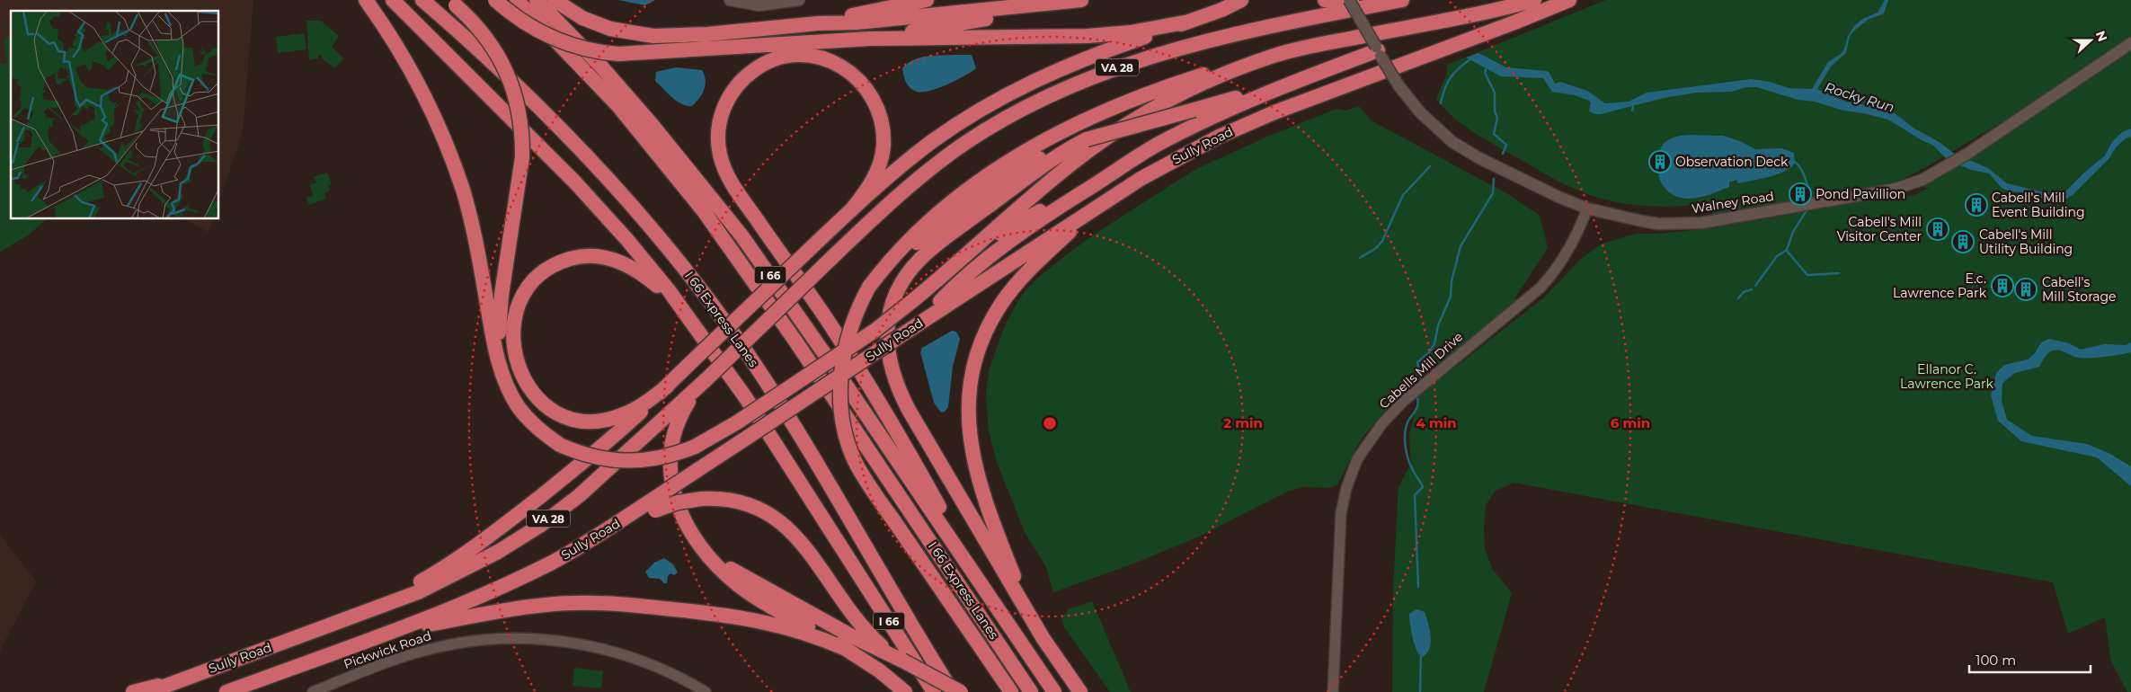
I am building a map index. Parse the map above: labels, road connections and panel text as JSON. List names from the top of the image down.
{
  "streets": {
    "highway": [
      "VA 28",
      "Sully Road",
      "I 66",
      "I 66 Express Lanes"
    ],
    "main road": ["Walney Road"],
    "street": ["Cabells Mill Drive", "Pickwick Road"]
  },
  "crossings": [
    ["Walney Road", "Cabells Mill Drive"]
  ],
  "water": ["Rocky Run"],
  "parks": ["Ellanor C. Lawrence Park"],
  "places": {
    "building": [
      "Observation Deck",
      "Pond Pavillion",
      "Cabell's Mill Event Building",
      "Cabell's Mill Visitor Center",
      "Cabell's Mill Utility Building",
      "E.c. Lawrence Park",
      "Cabell's Mill Storage"
    ]
  },
  "scale_bar": "100 m",
  "north": "right",
  "rings": ["2 min", "4 min", "6 min"]
}
